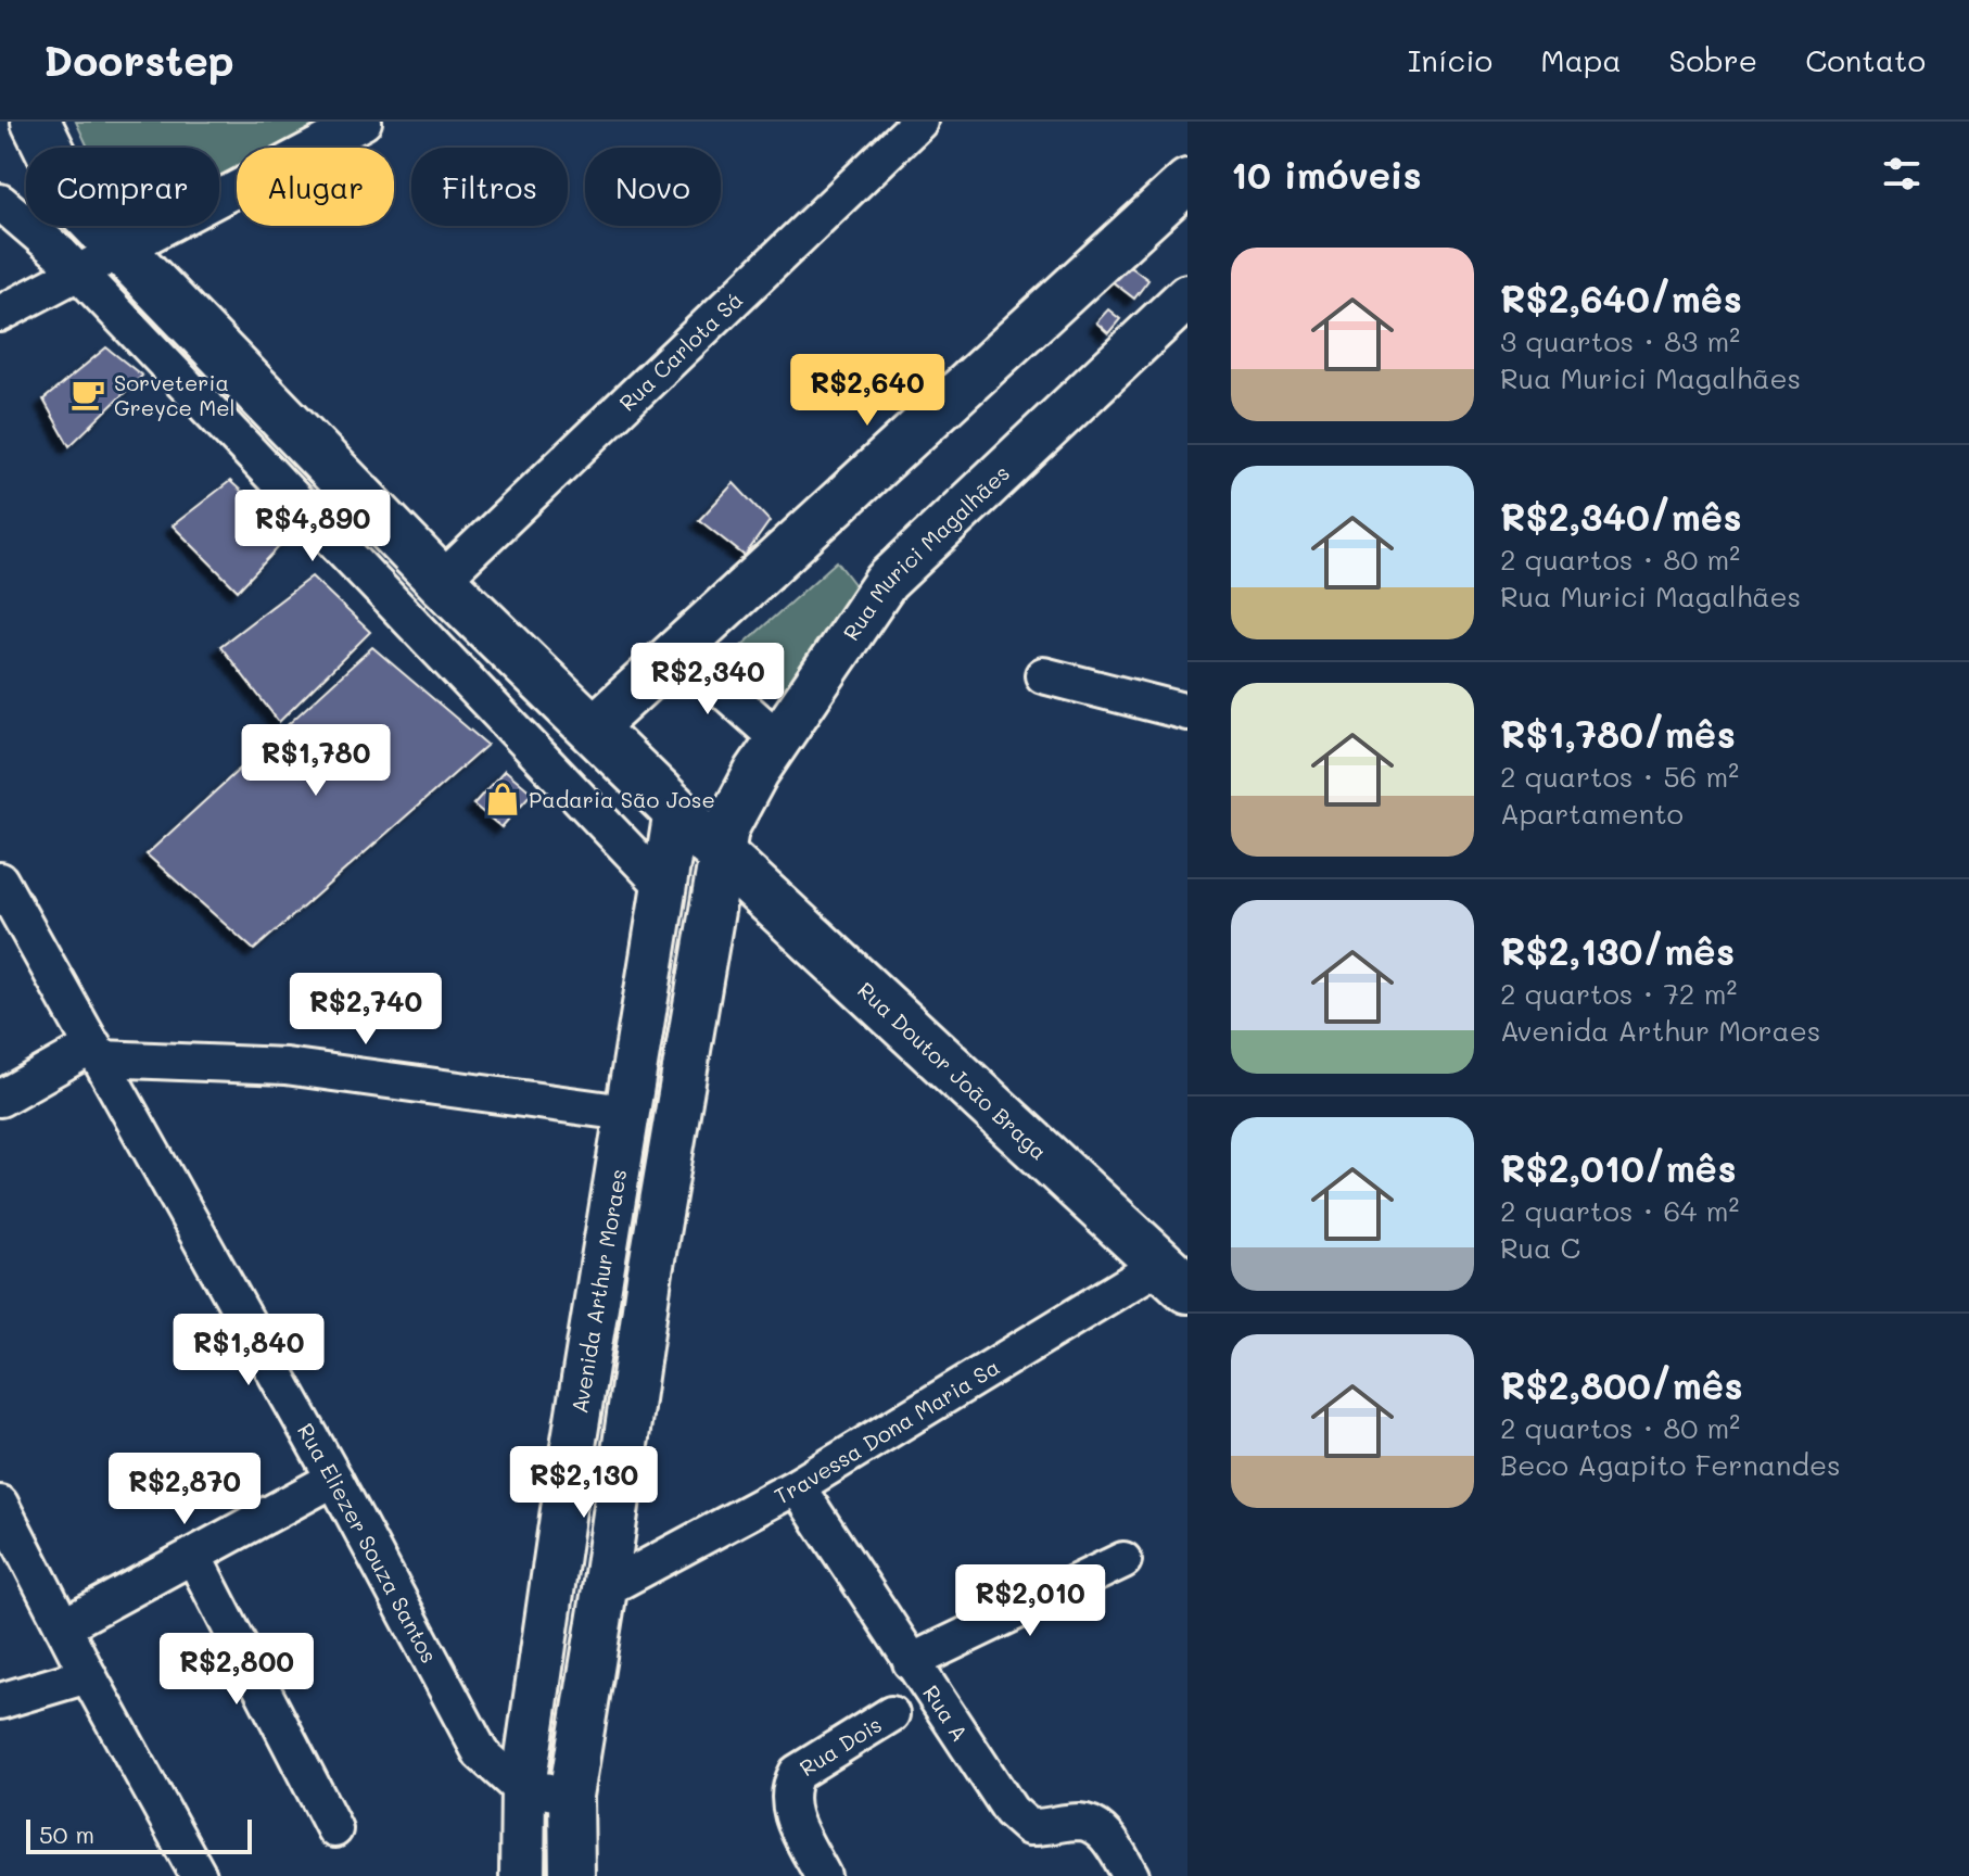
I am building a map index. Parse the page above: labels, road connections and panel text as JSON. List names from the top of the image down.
{
  "streets": {
    "main road": ["Rua Doutor João Braga"],
    "street": [
      "Rua Carlota Sá",
      "Rua Murici Magalhães",
      "Avenida Arthur Moraes",
      "Travessa Dona Maria Sa",
      "Rua Eliezer Souza Santos",
      "Rua A",
      "Rua Dois"
    ]
  },
  "crossings": [
    ["Rua Carlota Sá", "Rua Doutor João Braga"],
    ["Rua Murici Magalhães", "Rua Doutor João Braga"],
    ["Rua Doutor João Braga", "Avenida Arthur Moraes"],
    ["Rua Doutor João Braga", "Travessa Dona Maria Sa"],
    ["Avenida Arthur Moraes", "Rua Eliezer Souza Santos"],
    ["Travessa Dona Maria Sa", "Rua A"]
  ],
  "places": {
    "cafe": ["Sorveteria Greyce Mel"],
    "shop": ["Padaria São Jose"]
  },
  "scale_bar": "50 m",
  "page": {
    "header": "Doorstep",
    "nav": [
      "Início",
      "Mapa",
      "Sobre",
      "Contato"
    ],
    "heading": "10 imóveis",
    "chip": [
      "Comprar",
      "Alugar",
      "Filtros",
      "Novo"
    ],
    "list": [
      {
        "name": "R$2,640/mês",
        "note": "3 quartos · 83 m² · Rua Murici Magalhães"
      },
      {
        "name": "R$2,340/mês",
        "note": "2 quartos · 80 m² · Rua Murici Magalhães"
      },
      {
        "name": "R$1,780/mês",
        "note": "2 quartos · 56 m² · Apartamento"
      },
      {
        "name": "R$2,130/mês",
        "note": "2 quartos · 72 m² · Avenida Arthur Moraes"
      },
      {
        "name": "R$2,010/mês",
        "note": "2 quartos · 64 m² · Rua C"
      },
      {
        "name": "R$2,800/mês",
        "note": "2 quartos · 80 m² · Beco Agapito Fernandes"
      }
    ],
    "price": [
      "R$2,640",
      "R$4,890",
      "R$2,340",
      "R$1,780",
      "R$2,740",
      "R$1,840",
      "R$2,130",
      "R$2,870",
      "R$2,010",
      "R$2,800"
    ],
    "scale": "50 m"
  }
}
